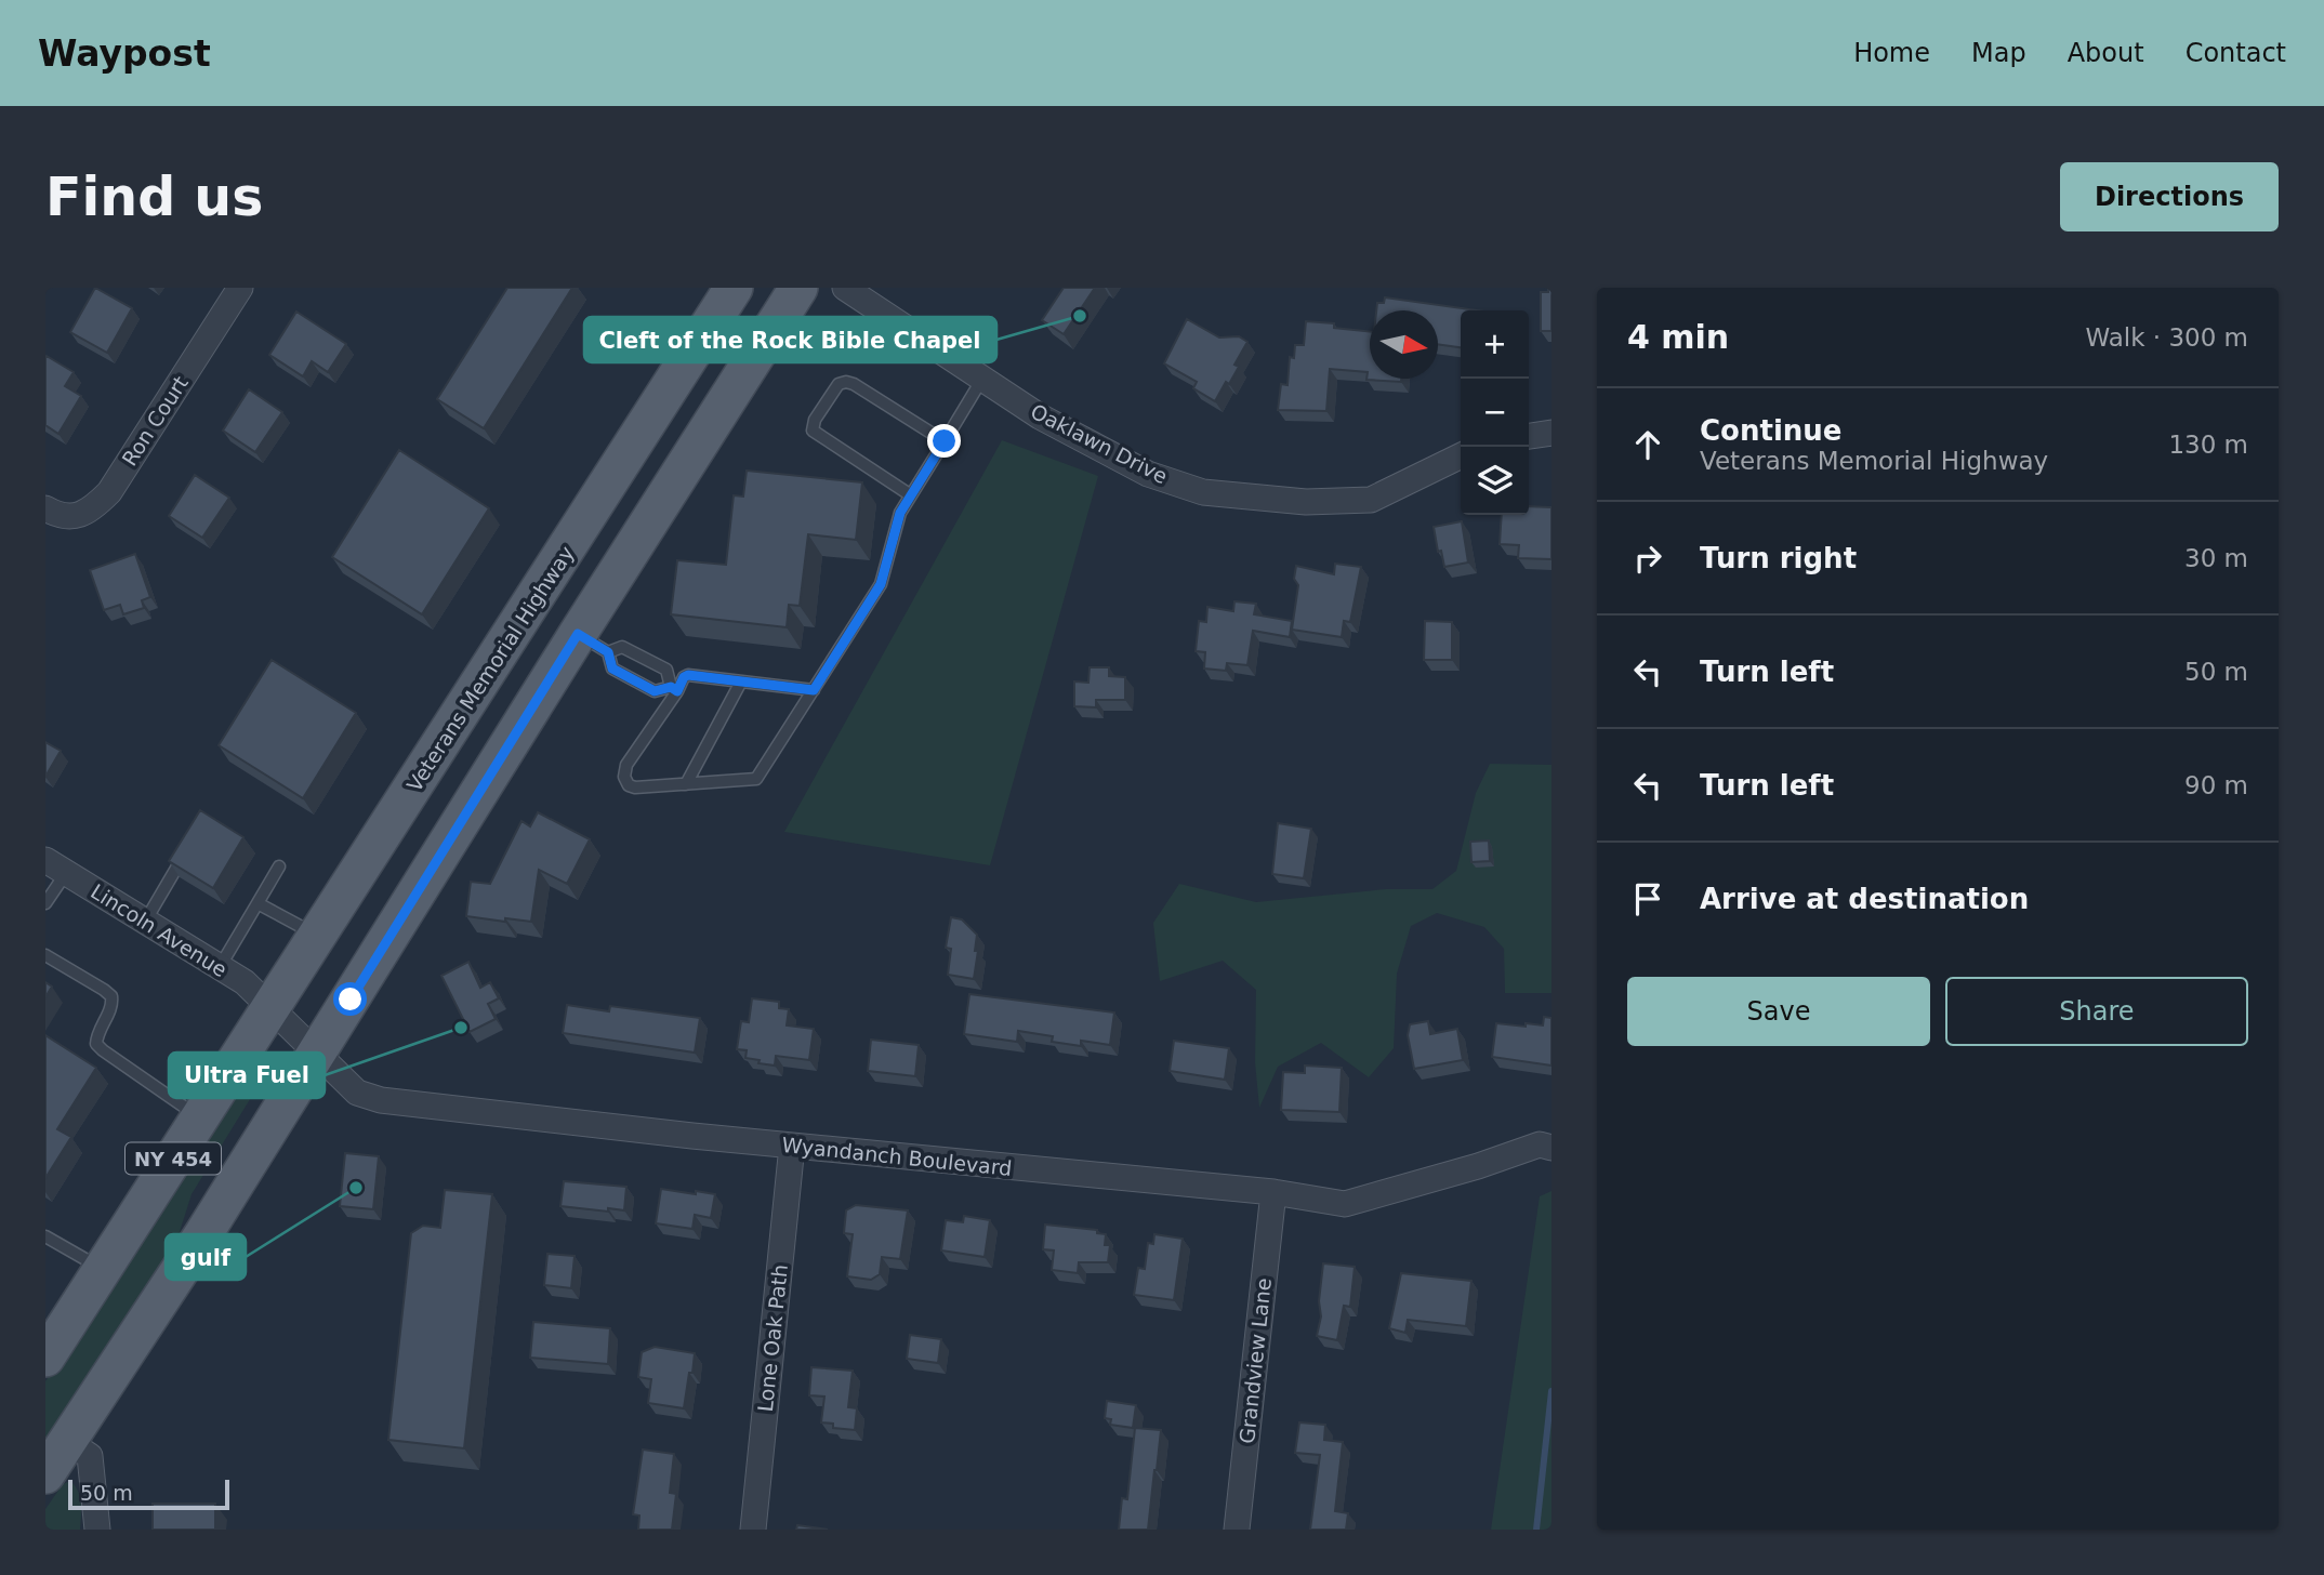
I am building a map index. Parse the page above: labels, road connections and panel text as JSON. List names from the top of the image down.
{
  "streets": {
    "main road": ["Veterans Memorial Highway", "NY 454"],
    "street": [
      "Ron Court",
      "Oaklawn Drive",
      "Lincoln Avenue",
      "Wyandanch Boulevard",
      "Lone Oak Path",
      "Grandview Lane"
    ]
  },
  "crossings": [
    ["Veterans Memorial Highway", "Lincoln Avenue"],
    ["Veterans Memorial Highway", "Wyandanch Boulevard"],
    ["Veterans Memorial Highway", "NY 454"],
    ["Lincoln Avenue", "Wyandanch Boulevard"],
    ["Wyandanch Boulevard", "NY 454"],
    ["Wyandanch Boulevard", "Lone Oak Path"],
    ["Wyandanch Boulevard", "Grandview Lane"]
  ],
  "places": ["Cleft of the Rock Bible Chapel", "Ultra Fuel", "gulf"],
  "scale_bar": "50 m",
  "north": "right",
  "page": {
    "header": "Waypost",
    "nav": [
      "Home",
      "Map",
      "About",
      "Contact"
    ],
    "buttons": [
      "Directions",
      ["Save", "Share"]
    ],
    "title": "Find us",
    "heading": ["4 min", "Walk · 300 m"],
    "map_buttons": ["+", "−"],
    "list": [
      ["Continue", "Veterans Memorial Highway", "130 m"],
      ["Turn right", "30 m"],
      ["Turn left", "50 m"],
      ["Turn left", "90 m"],
      "Arrive at destination"
    ],
    "scale": "50 m"
  }
}
